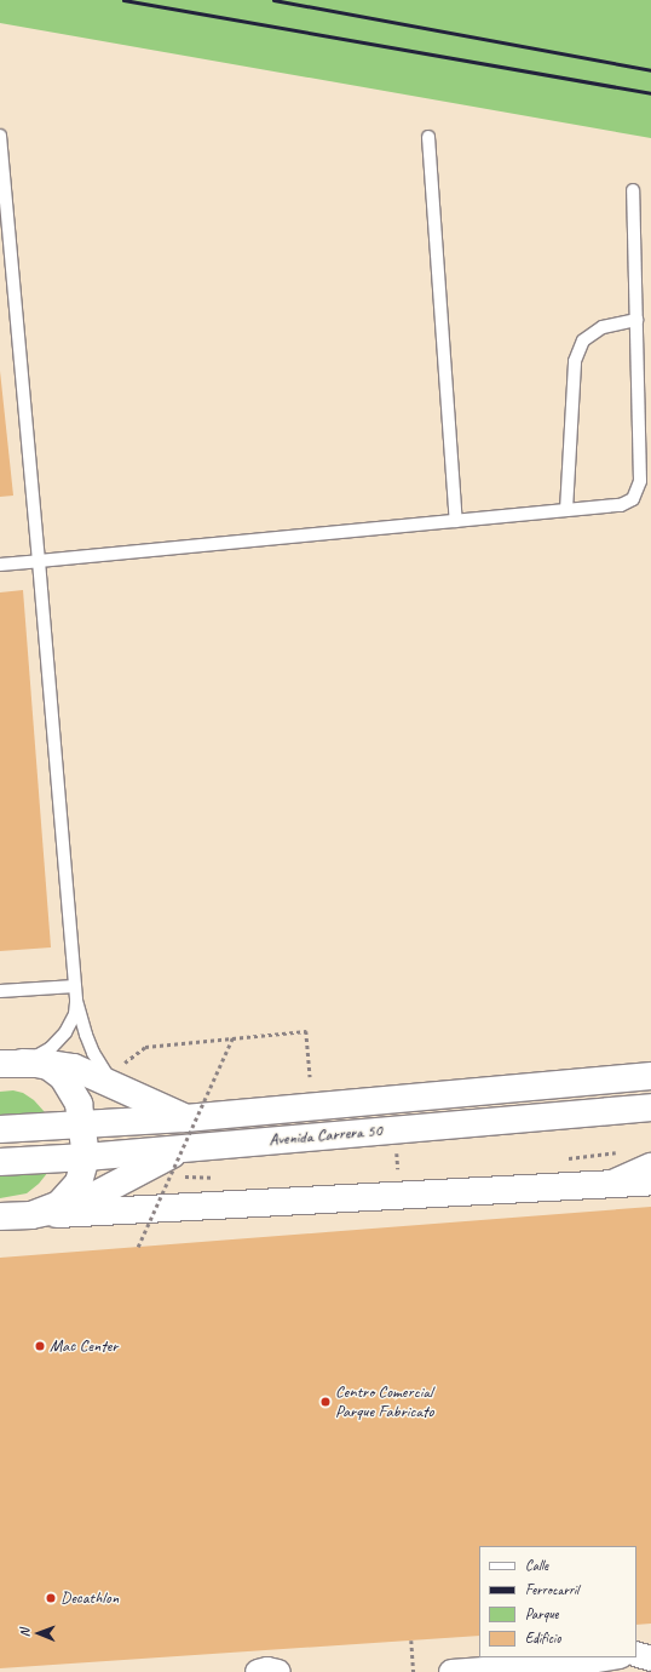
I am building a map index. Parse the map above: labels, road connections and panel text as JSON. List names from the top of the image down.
{
  "streets": {
    "main road": ["Avenida Carrera 50"]
  },
  "places": ["Mac Center", "Centro Comercial Parque Fabricato", "Decathlon"],
  "legend": [
    "Calle",
    "Ferrocarril",
    "Parque",
    "Edificio"
  ],
  "north": "left"
}
